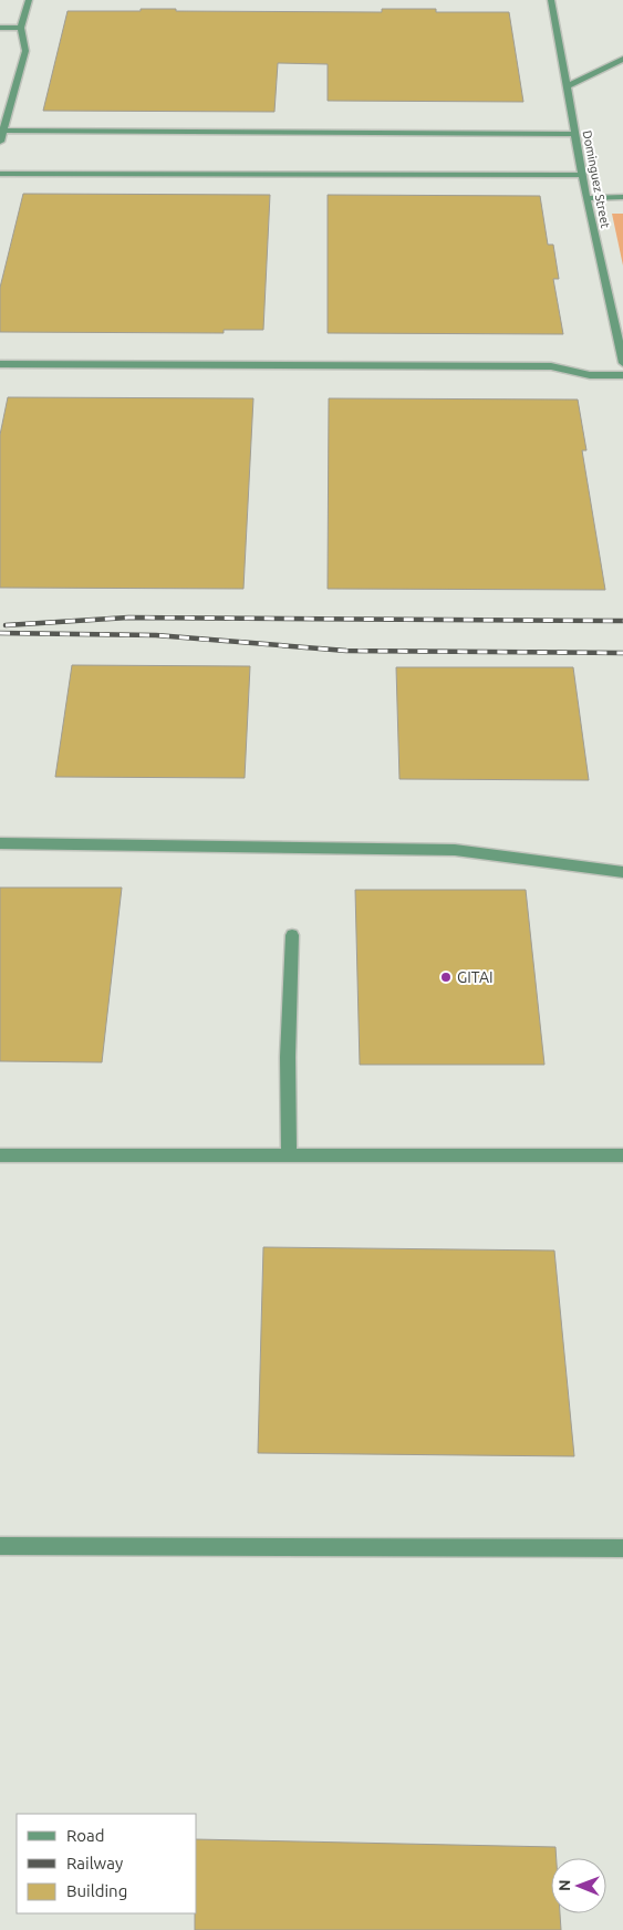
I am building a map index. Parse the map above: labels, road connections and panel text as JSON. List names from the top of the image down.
{
  "streets": {
    "street": ["Dominguez Street"]
  },
  "places": ["GITAI"],
  "legend": ["Road", "Railway", "Building"],
  "north": "left"
}
